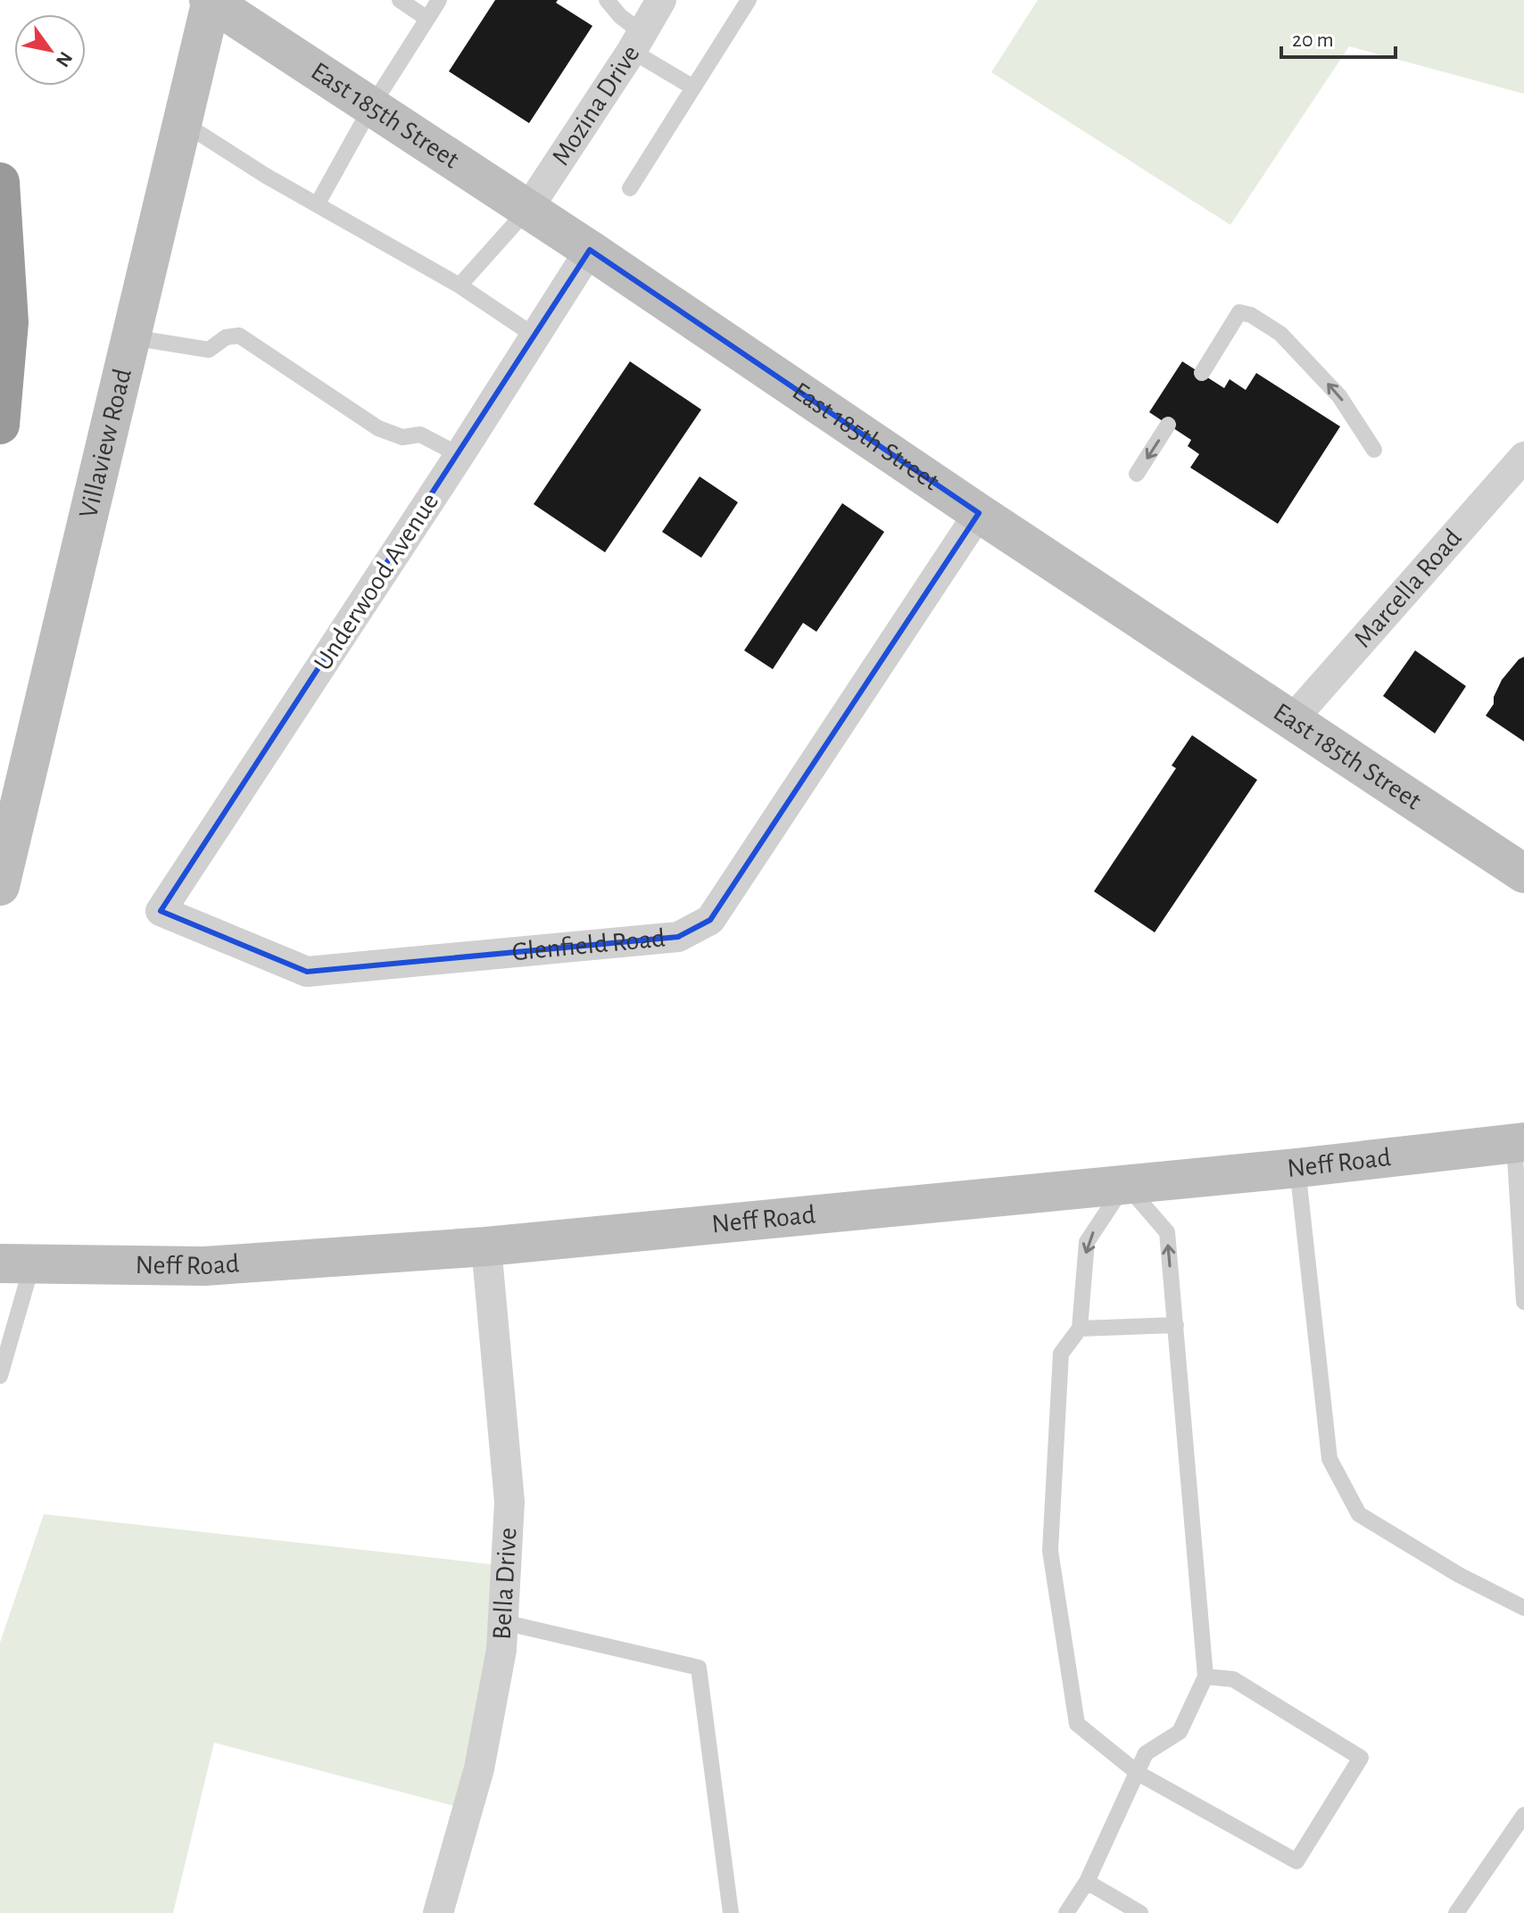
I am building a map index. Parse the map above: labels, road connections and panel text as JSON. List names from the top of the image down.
{
  "streets": {
    "street": [
      "Mozina Drive",
      "East 185th Street",
      "Villaview Road",
      "Underwood Avenue",
      "Marcella Road",
      "Glenfield Road",
      "Neff Road",
      "Bella Drive"
    ]
  },
  "crossings": [
    ["Mozina Drive", "East 185th Street"],
    ["East 185th Street", "Villaview Road"],
    ["East 185th Street", "Underwood Avenue"],
    ["East 185th Street", "Marcella Road"],
    ["East 185th Street", "Glenfield Road"],
    ["Underwood Avenue", "Glenfield Road"],
    ["Neff Road", "Bella Drive"]
  ],
  "scale_bar": "20 m",
  "north": "bottom right"
}
